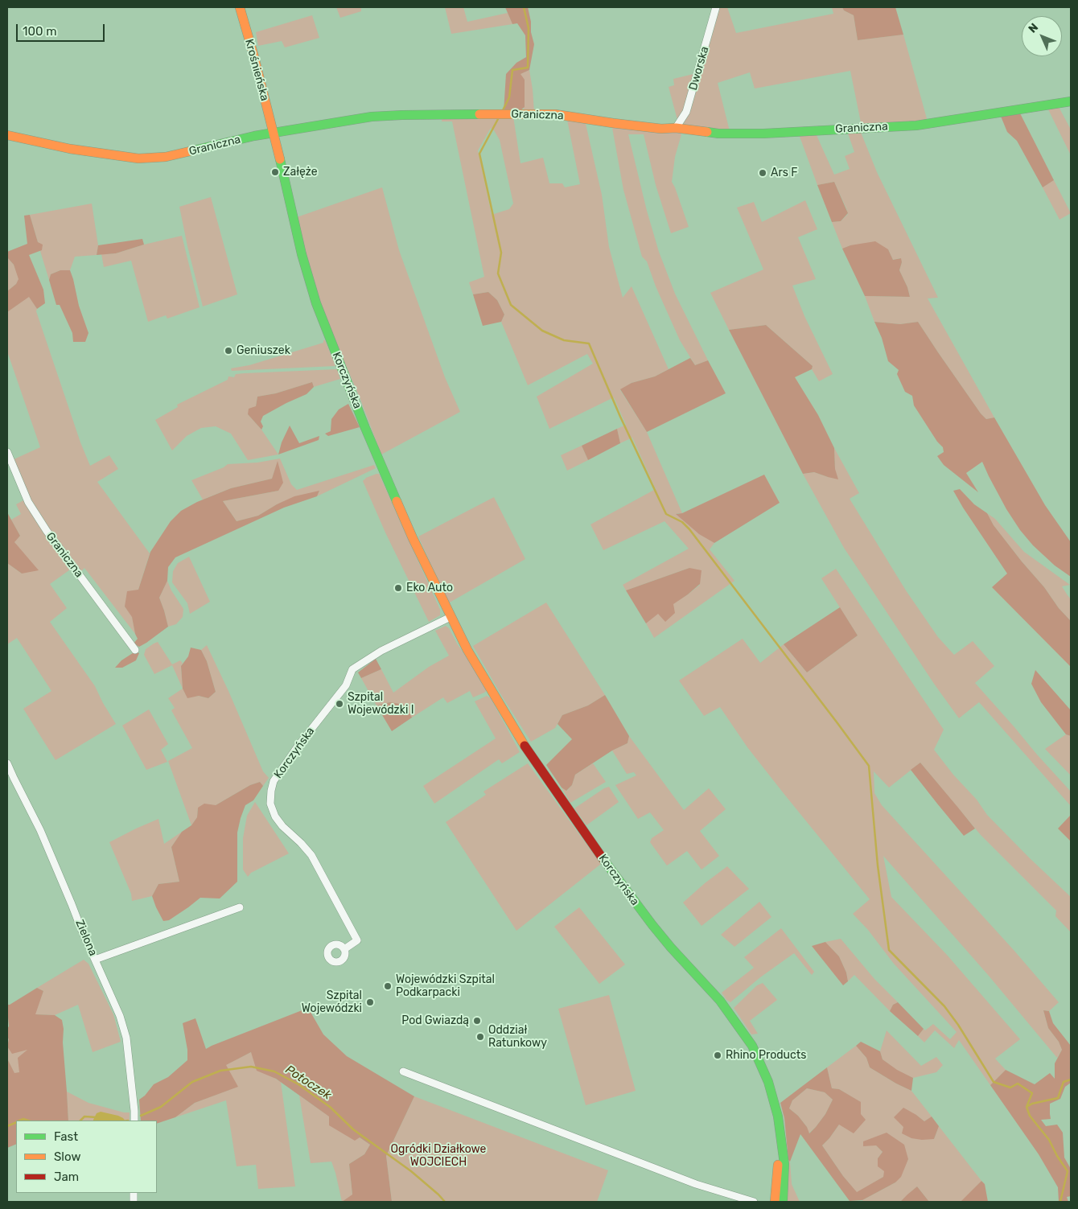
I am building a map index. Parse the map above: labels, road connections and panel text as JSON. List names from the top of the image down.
{
  "streets": {
    "main road": ["Krośnieńska", "Graniczna", "Korczyńska"],
    "street": ["Dworska", "Zielona"]
  },
  "crossings": [
    ["Dworska", "Graniczna"],
    ["Krośnieńska", "Graniczna"],
    ["Krośnieńska", "Korczyńska"],
    ["Graniczna", "Korczyńska"]
  ],
  "water": ["Potoczek"],
  "parks": ["Ogródki Działkowe WOJCIECH"],
  "places": [
    "Załęże",
    "Ars F",
    "Geniuszek",
    "Eko Auto",
    "Szpital Wojewódzki I",
    "Wojewódzki Szpital Podkarpacki",
    "Szpital Wojewódzki",
    "Pod Gwiazdą",
    "Oddział Ratunkowy",
    "Rhino Products"
  ],
  "legend": ["Fast", "Slow", "Jam"],
  "scale_bar": "100 m",
  "north": "top left"
}
